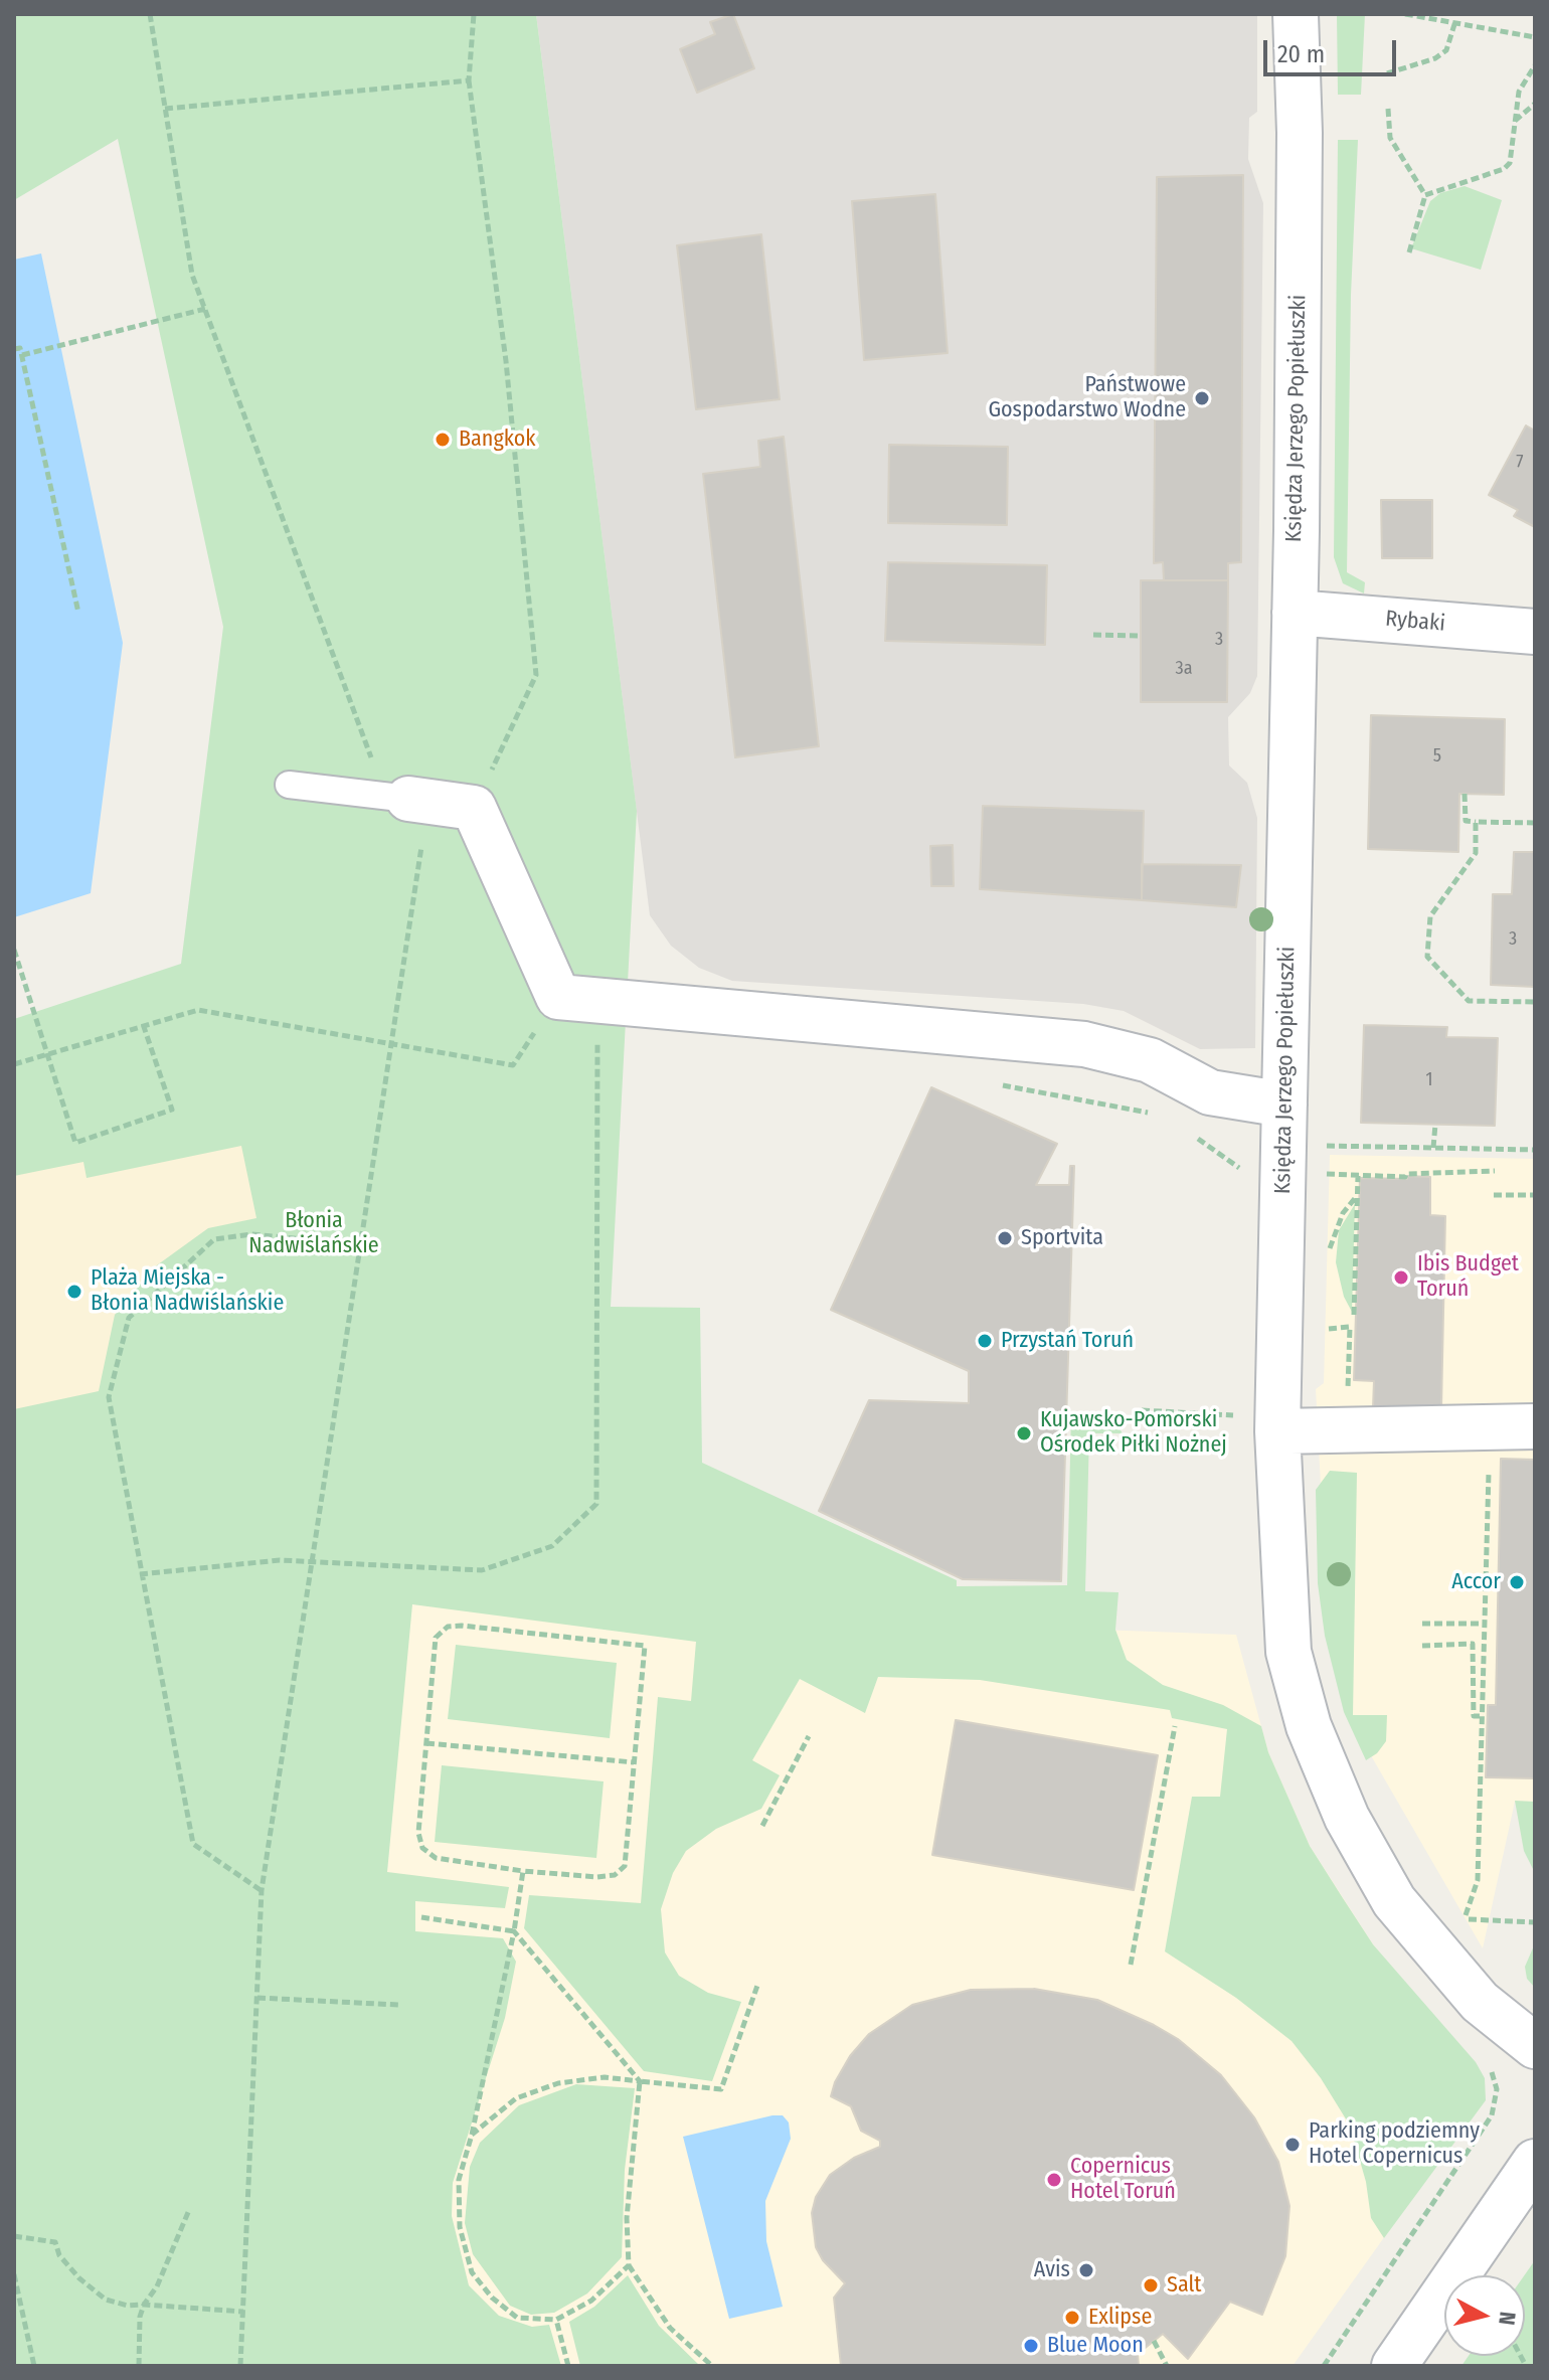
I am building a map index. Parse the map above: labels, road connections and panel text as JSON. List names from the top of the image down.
{
  "streets": {
    "street": ["Księdza Jerzego Popiełuszki", "Rybaki"]
  },
  "crossings": [
    ["Księdza Jerzego Popiełuszki", "Rybaki"]
  ],
  "parks": ["Błonia Nadwiślańskie"],
  "places": [
    "Państwowe Gospodarstwo Wodne",
    "Bangkok",
    "Sportvita",
    "Ibis Budget Toruń",
    "Plaża Miejska - Błonia Nadwiślańskie",
    "Przystań Toruń",
    "Kujawsko-Pomorski Ośrodek Piłki Nożnej",
    "Accor",
    "Parking podziemny Hotel Copernicus",
    "Copernicus Hotel Toruń",
    "Avis",
    "Salt",
    "Exlipse",
    "Blue Moon"
  ],
  "house_numbers": [
    "7",
    "3",
    "3a",
    "5",
    "3",
    "1"
  ],
  "scale_bar": "20 m",
  "north": "right"
}
